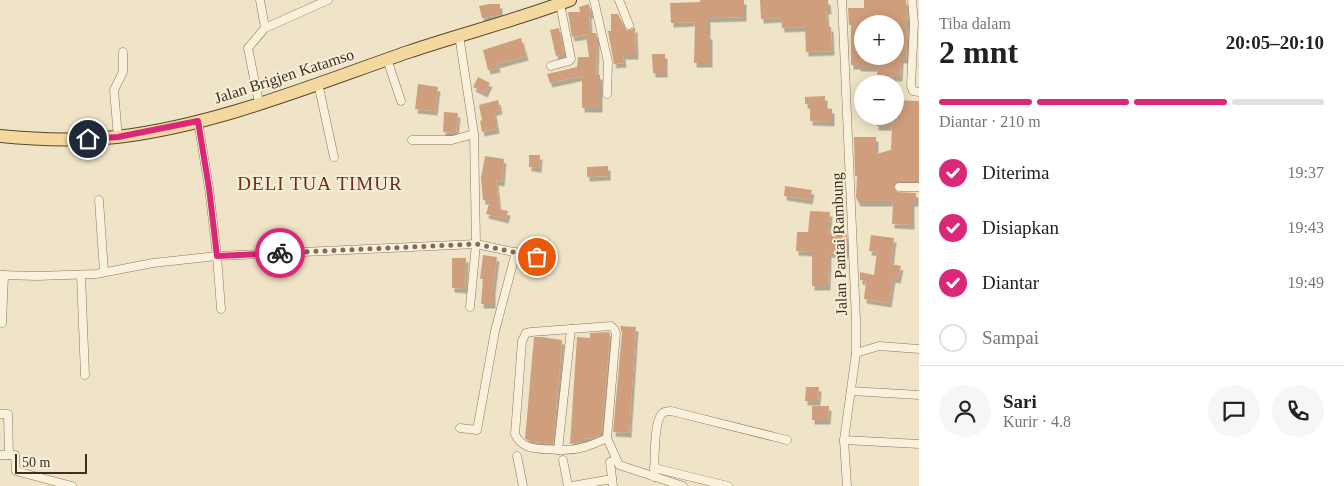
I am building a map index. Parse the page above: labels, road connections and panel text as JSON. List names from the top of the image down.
{
  "streets": {
    "main road": ["Jalan Brigjen Katamso"],
    "street": ["Jalan Pantai Rambung"]
  },
  "districts": ["DELI TUA TIMUR"],
  "scale_bar": "50 m",
  "page": {
    "heading": ["2 mnt", "Tiba dalam", "20:05–20:10"],
    "panel": ["Sari", "Kurir · 4.8"],
    "map_buttons": ["+", "−"],
    "bar": "Diantar · 210 m",
    "list": [
      ["Diterima", "19:37"],
      ["Disiapkan", "19:43"],
      ["Diantar", "19:49"],
      "Sampai"
    ],
    "scale": "50 m"
  }
}
